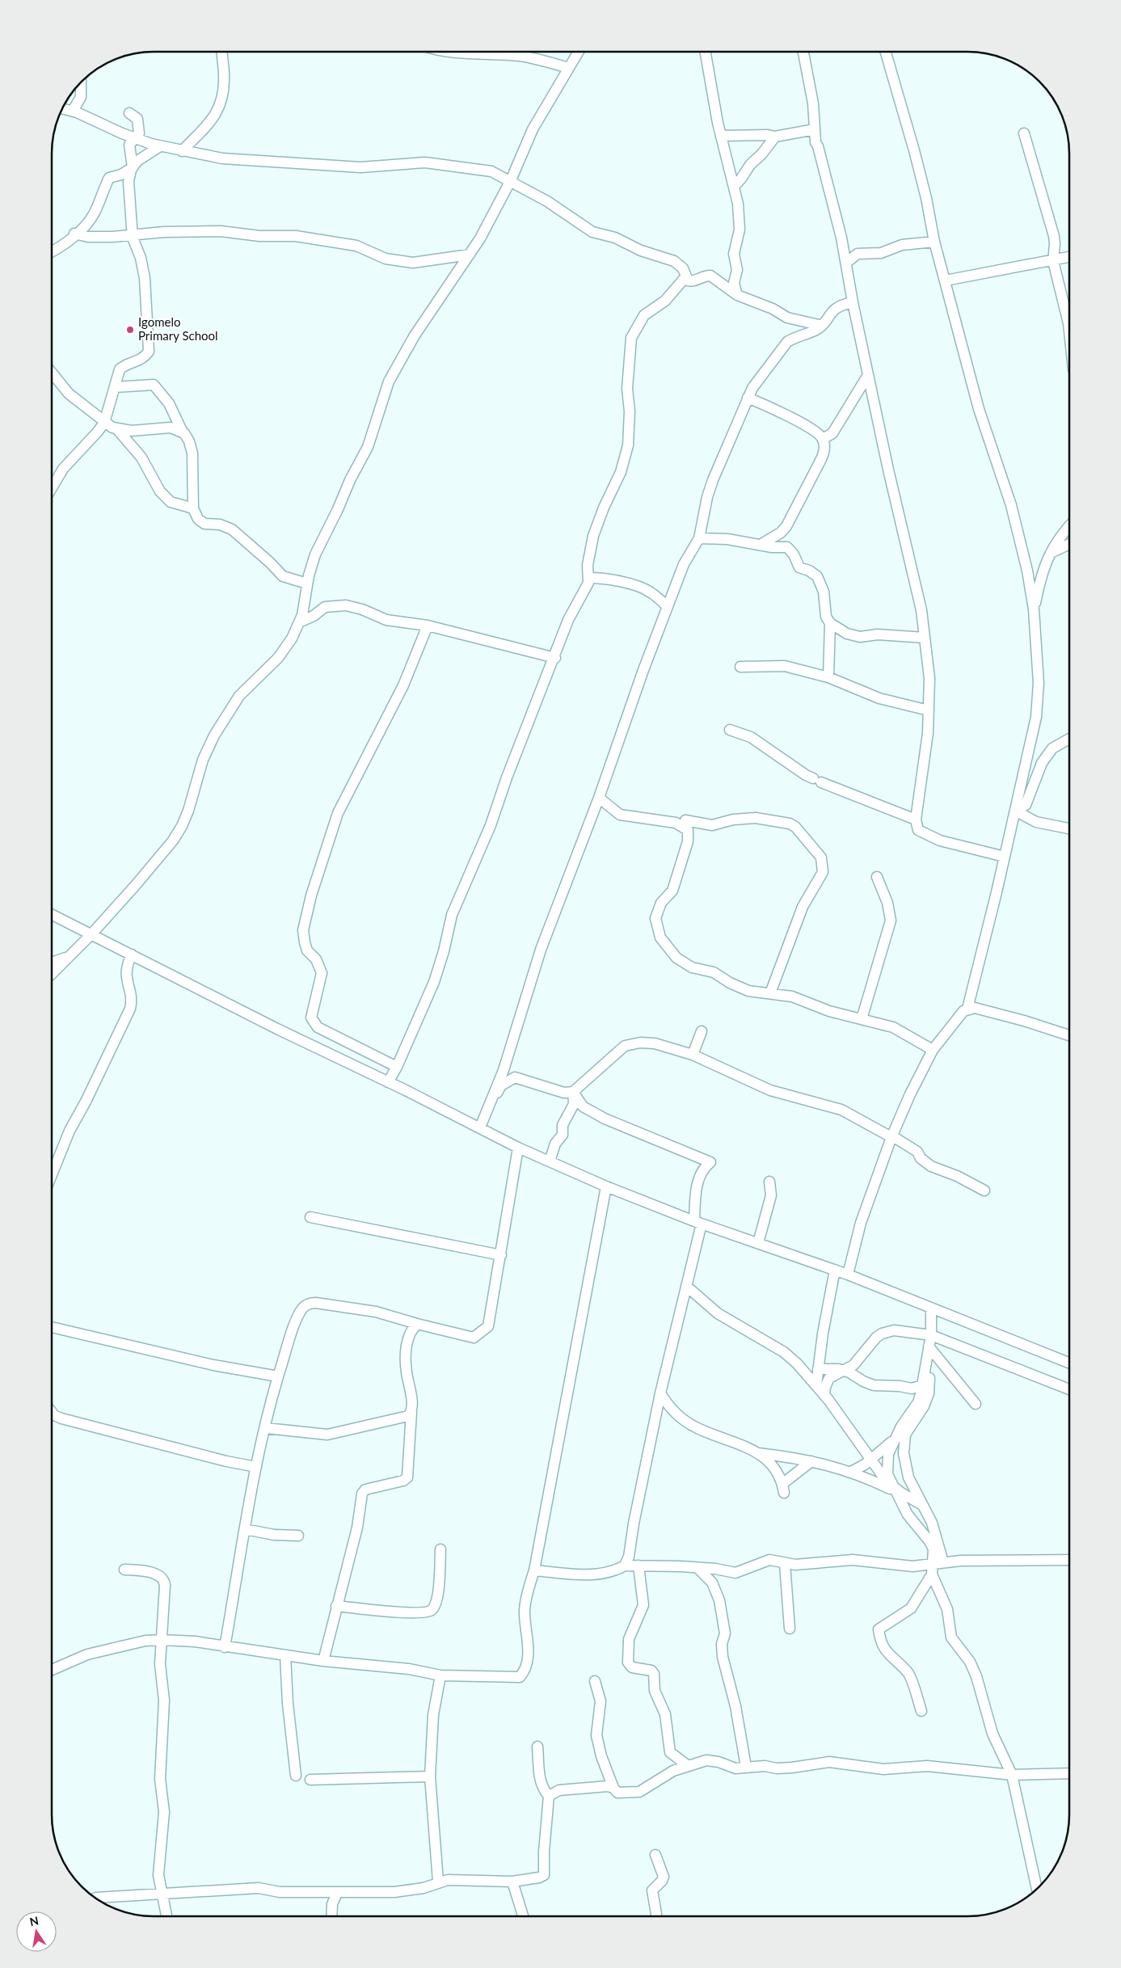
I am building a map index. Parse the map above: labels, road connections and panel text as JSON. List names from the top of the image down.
{
  "places": ["Igomelo Primary School"],
  "north": "top"
}
